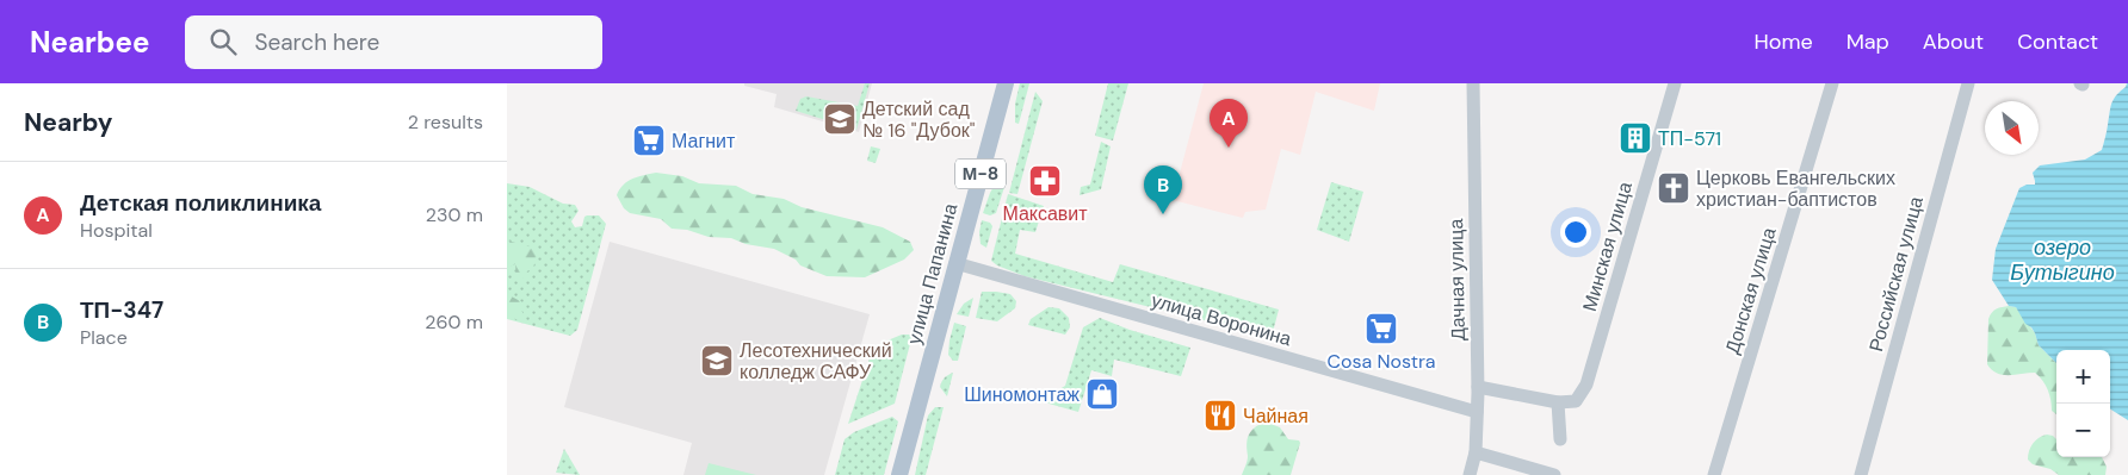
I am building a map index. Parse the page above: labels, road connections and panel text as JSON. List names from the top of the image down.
{
  "streets": {
    "main road": ["М-8", "улица Папанина"],
    "street": [
      "Минская улица",
      "Российская улица",
      "Дачная улица",
      "Донская улица",
      "улица Воронина"
    ]
  },
  "crossings": [
    ["улица Папанина", "улица Воронина"],
    ["Дачная улица", "улица Воронина"]
  ],
  "water": ["озеро Бутыгино"],
  "places": {
    "school or university": ["Детский сад № 16 \"Дубок\"", "Лесотехнический колледж САФУ"],
    "building": ["ТП-571"],
    "supermarket": ["Магнит", "Cosa Nostra"],
    "pharmacy": ["Максавит"],
    "church": ["Церковь Евангельских христиан-баптистов"],
    "shop": ["Шиномонтаж"],
    "restaurant": ["Чайная"]
  },
  "north": "bottom right",
  "page": {
    "header": "Nearbee",
    "search": "Search here",
    "nav": [
      "Home",
      "Map",
      "About",
      "Contact"
    ],
    "heading": ["Nearby", "2 results"],
    "pins": ["A", "B"],
    "list": [
      {
        "mark": "A",
        "name": "Детская поликлиника",
        "note": "Hospital",
        "value": "230 m"
      },
      {
        "mark": "B",
        "name": "ТП-347",
        "note": "Place",
        "value": "260 m"
      }
    ],
    "map_buttons": ["+", "−"]
  }
}
